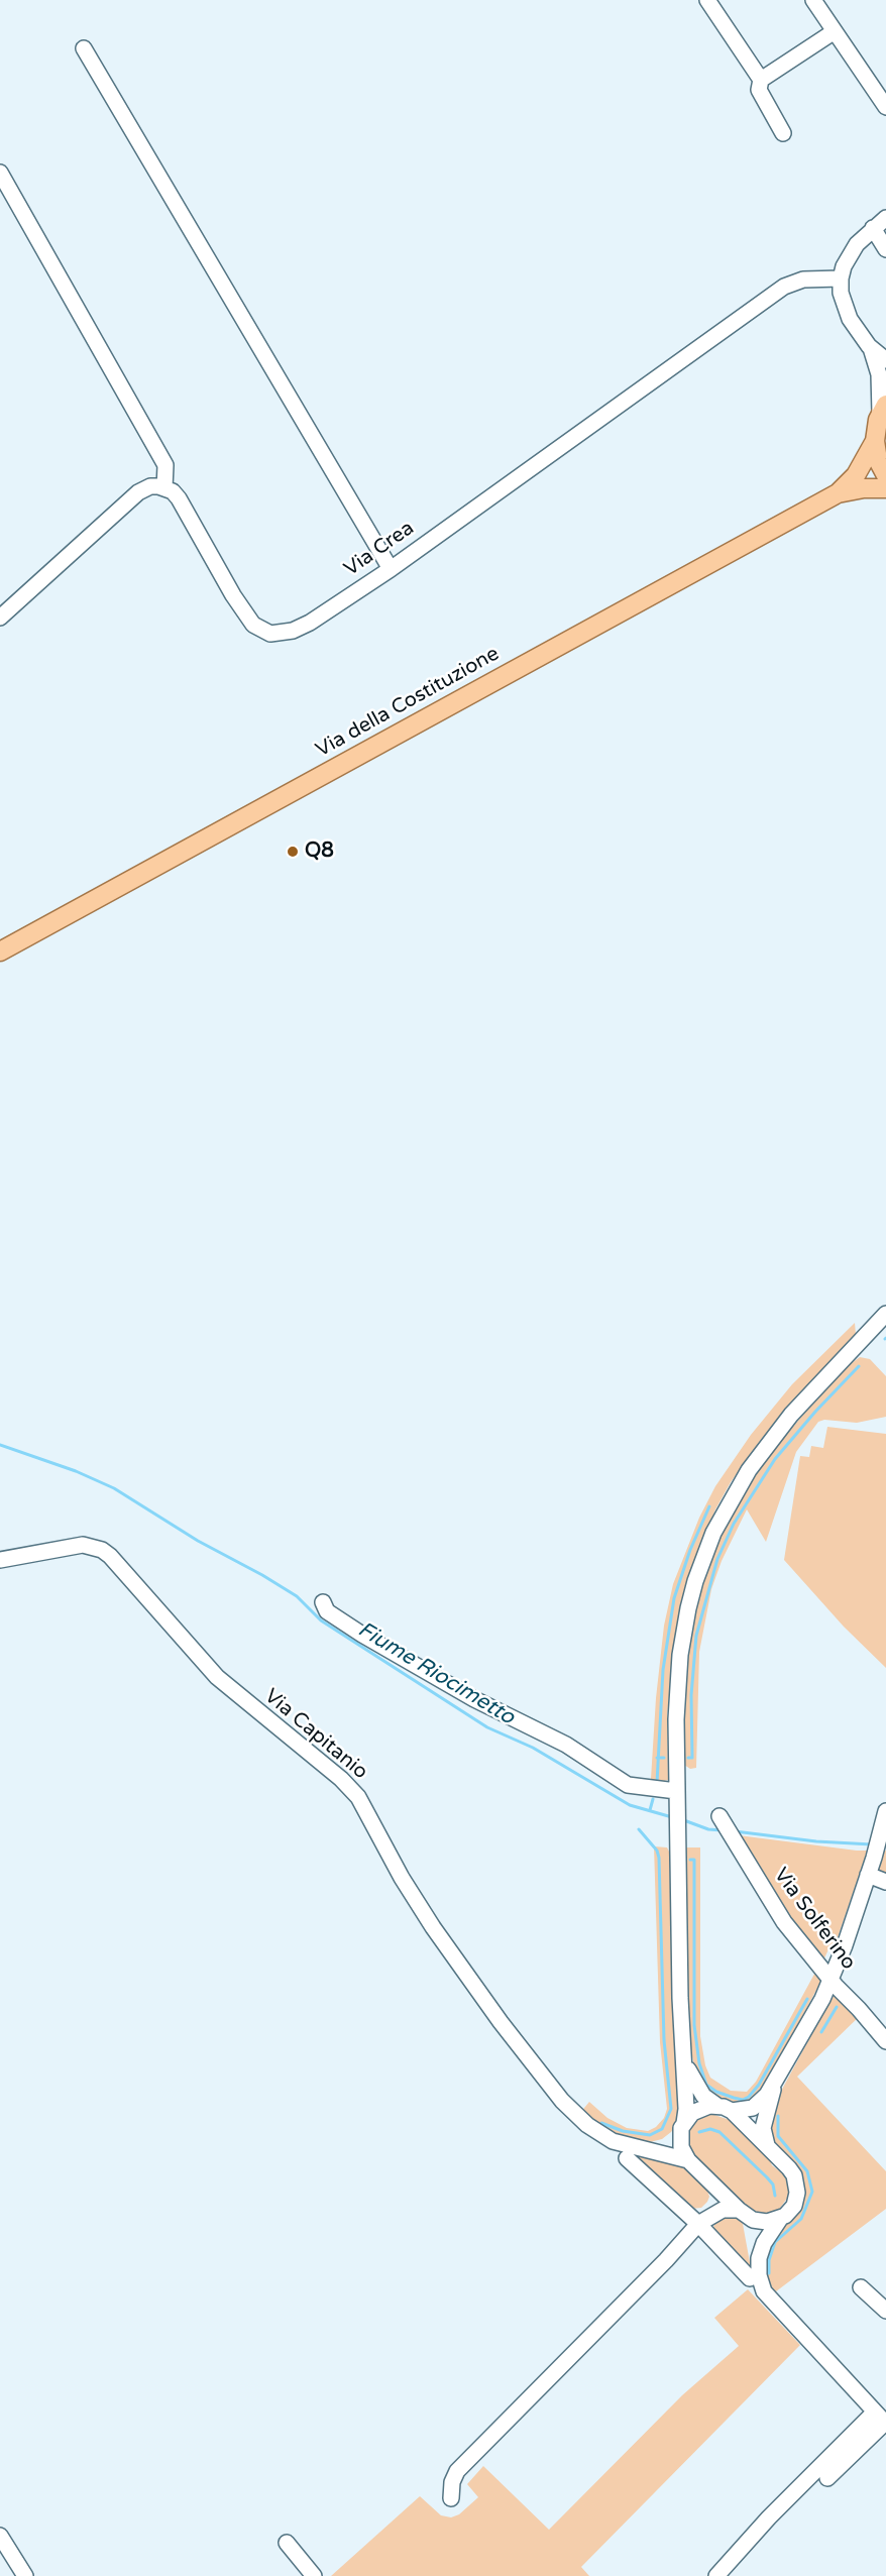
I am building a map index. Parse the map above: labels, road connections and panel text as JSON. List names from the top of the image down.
{
  "streets": {
    "main road": ["Via della Costituzione"],
    "street": ["Via Crea", "Via Capitanio", "Via Solferino"]
  },
  "water": ["Fiume Riocimetto"],
  "places": ["Q8"]
}
